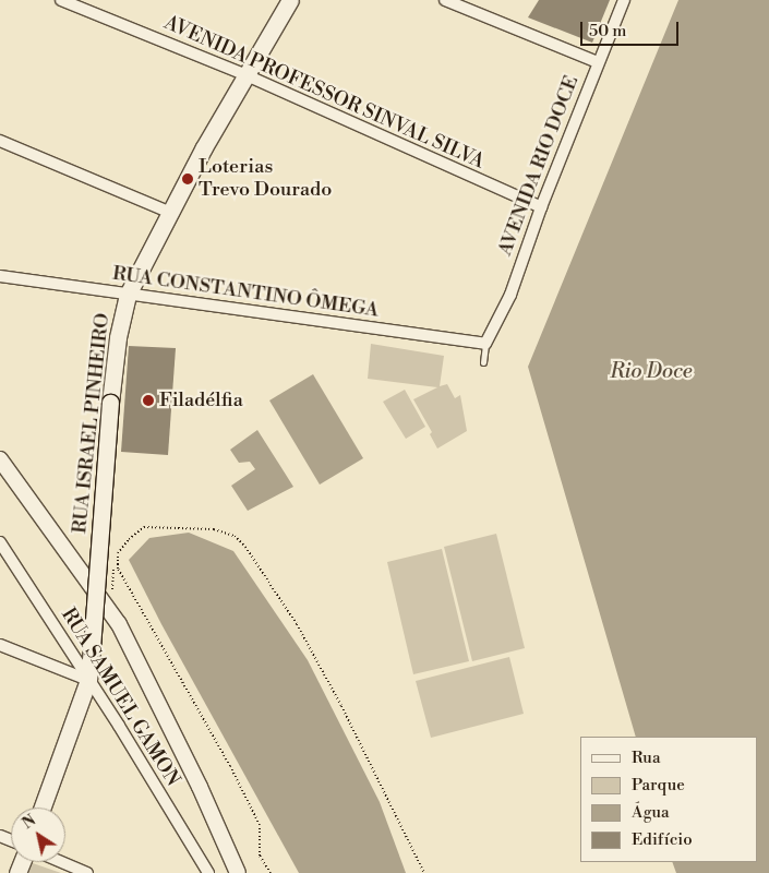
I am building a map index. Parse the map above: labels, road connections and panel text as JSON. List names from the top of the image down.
{
  "streets": {
    "main road": ["RUA ISRAEL PINHEIRO"],
    "street": [
      "AVENIDA PROFESSOR SINVAL SILVA",
      "AVENIDA RIO DOCE",
      "RUA CONSTANTINO ÔMEGA",
      "RUA SAMUEL GAMON"
    ]
  },
  "crossings": [
    ["AVENIDA PROFESSOR SINVAL SILVA", "AVENIDA RIO DOCE"],
    ["AVENIDA PROFESSOR SINVAL SILVA", "RUA ISRAEL PINHEIRO"],
    ["AVENIDA RIO DOCE", "RUA CONSTANTINO ÔMEGA"],
    ["RUA CONSTANTINO ÔMEGA", "RUA ISRAEL PINHEIRO"],
    ["RUA ISRAEL PINHEIRO", "RUA SAMUEL GAMON"]
  ],
  "water": ["Rio Doce"],
  "places": ["Loterias Trevo Dourado", "Filadélfia"],
  "legend": [
    "Rua",
    "Parque",
    "Água",
    "Edifício"
  ],
  "scale_bar": "50 m",
  "north": "top left"
}
